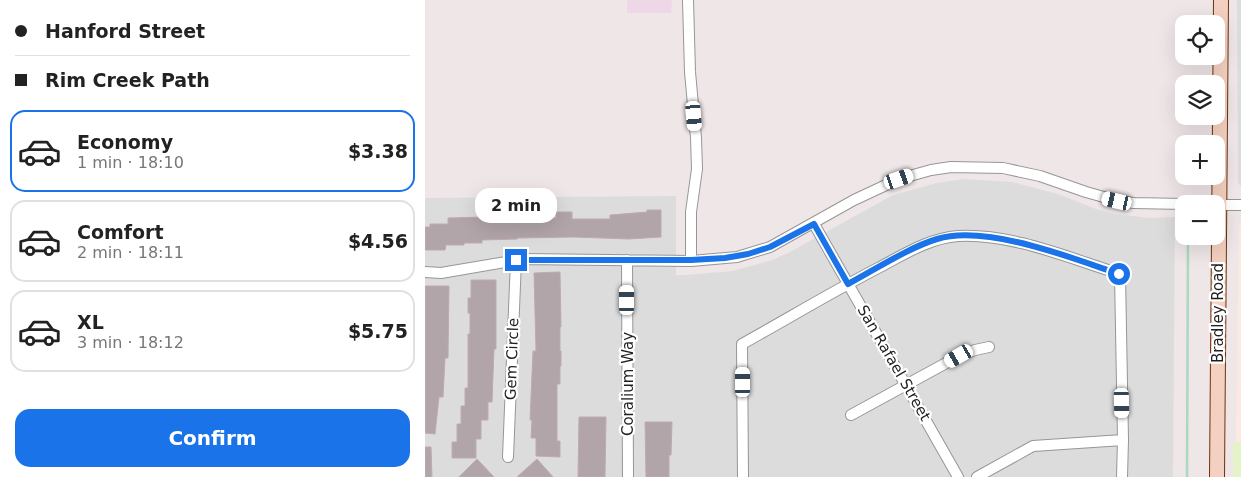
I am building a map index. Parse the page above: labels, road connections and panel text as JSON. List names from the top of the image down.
{
  "streets": {
    "street": [
      "Bradley Road",
      "Gem Circle",
      "San Rafael Street",
      "Coralium Way"
    ]
  },
  "page": {
    "banner": ["Hanford Street", "Rim Creek Path"],
    "map_buttons": ["+", "−"],
    "list": [
      {
        "name": "Economy",
        "note": "1 min · 18:10",
        "value": "$3.38"
      },
      {
        "name": "Comfort",
        "note": "2 min · 18:11",
        "value": "$4.56"
      },
      {
        "name": "XL",
        "note": "3 min · 18:12",
        "value": "$5.75"
      }
    ],
    "bubble": "2 min",
    "buttons": "Confirm"
  }
}
